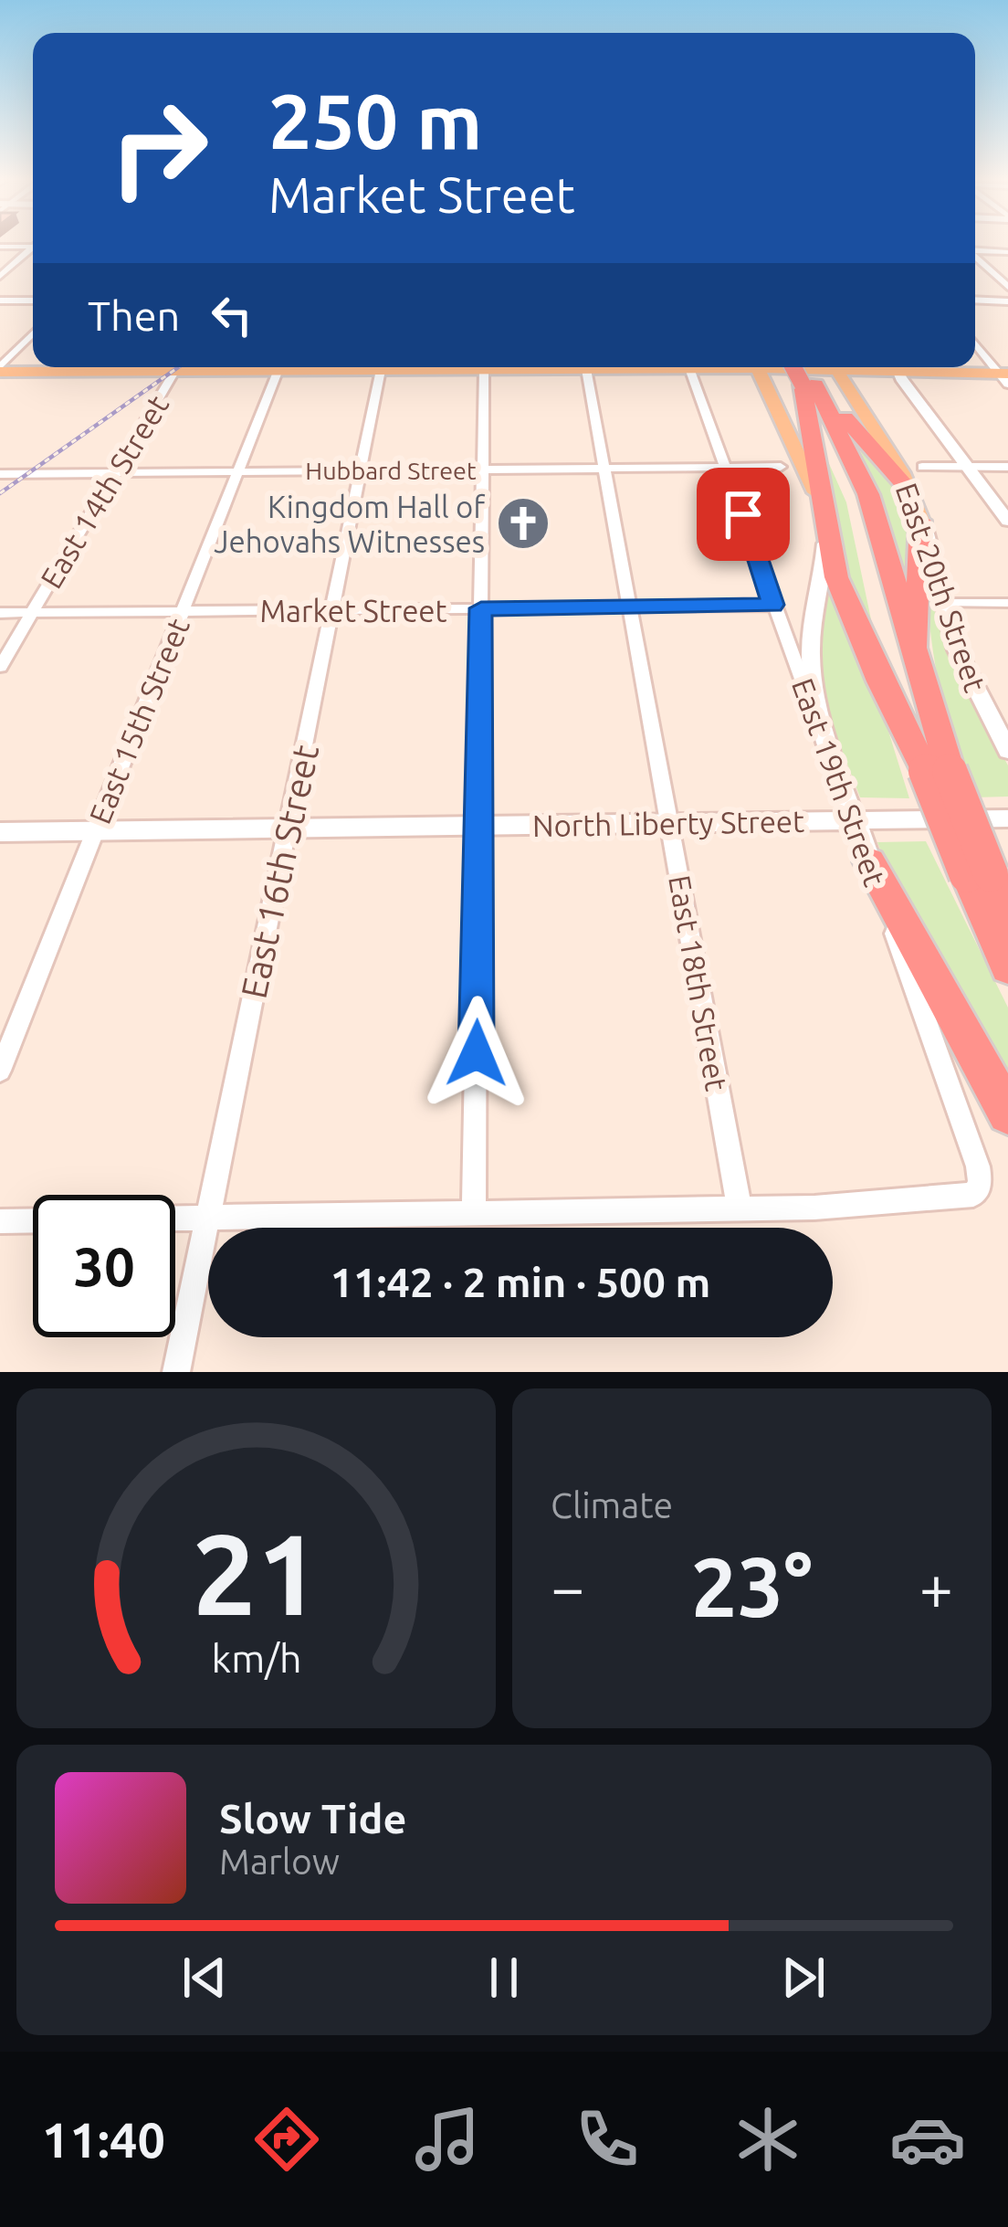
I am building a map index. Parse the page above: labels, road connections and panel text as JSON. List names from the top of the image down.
{
  "streets": {
    "main road": ["East 20th Street"],
    "street": [
      "Hubbard Street",
      "East 14th Street",
      "Market Street",
      "East 15th Street",
      "East 19th Street",
      "North Liberty Street",
      "East 16th Street",
      "East 18th Street"
    ]
  },
  "crossings": [
    ["Hubbard Street", "East 14th Street"],
    ["Hubbard Street", "East 15th Street"],
    ["Hubbard Street", "East 19th Street"],
    ["Hubbard Street", "East 16th Street"],
    ["Hubbard Street", "East 18th Street"],
    ["East 14th Street", "Market Street"],
    ["Market Street", "East 15th Street"],
    ["Market Street", "East 19th Street"],
    ["Market Street", "East 16th Street"],
    ["Market Street", "East 18th Street"],
    ["East 15th Street", "North Liberty Street"],
    ["East 19th Street", "North Liberty Street"],
    ["East 19th Street", "East 18th Street"],
    ["North Liberty Street", "East 16th Street"],
    ["North Liberty Street", "East 18th Street"]
  ],
  "places": {
    "church": ["Kingdom Hall of Jehovahs Witnesses"]
  },
  "page": {
    "turn": ["250 m", "Market Street"],
    "then": "Then",
    "limit": "30",
    "trip": "11:42 · 2 min · 500 m",
    "tile": "Climate",
    "heat": ["−", "23°", "+"],
    "song": ["Slow Tide", "Marlow"],
    "tabs": "11:40",
    "gauge": ["21", "km/h"]
  }
}
